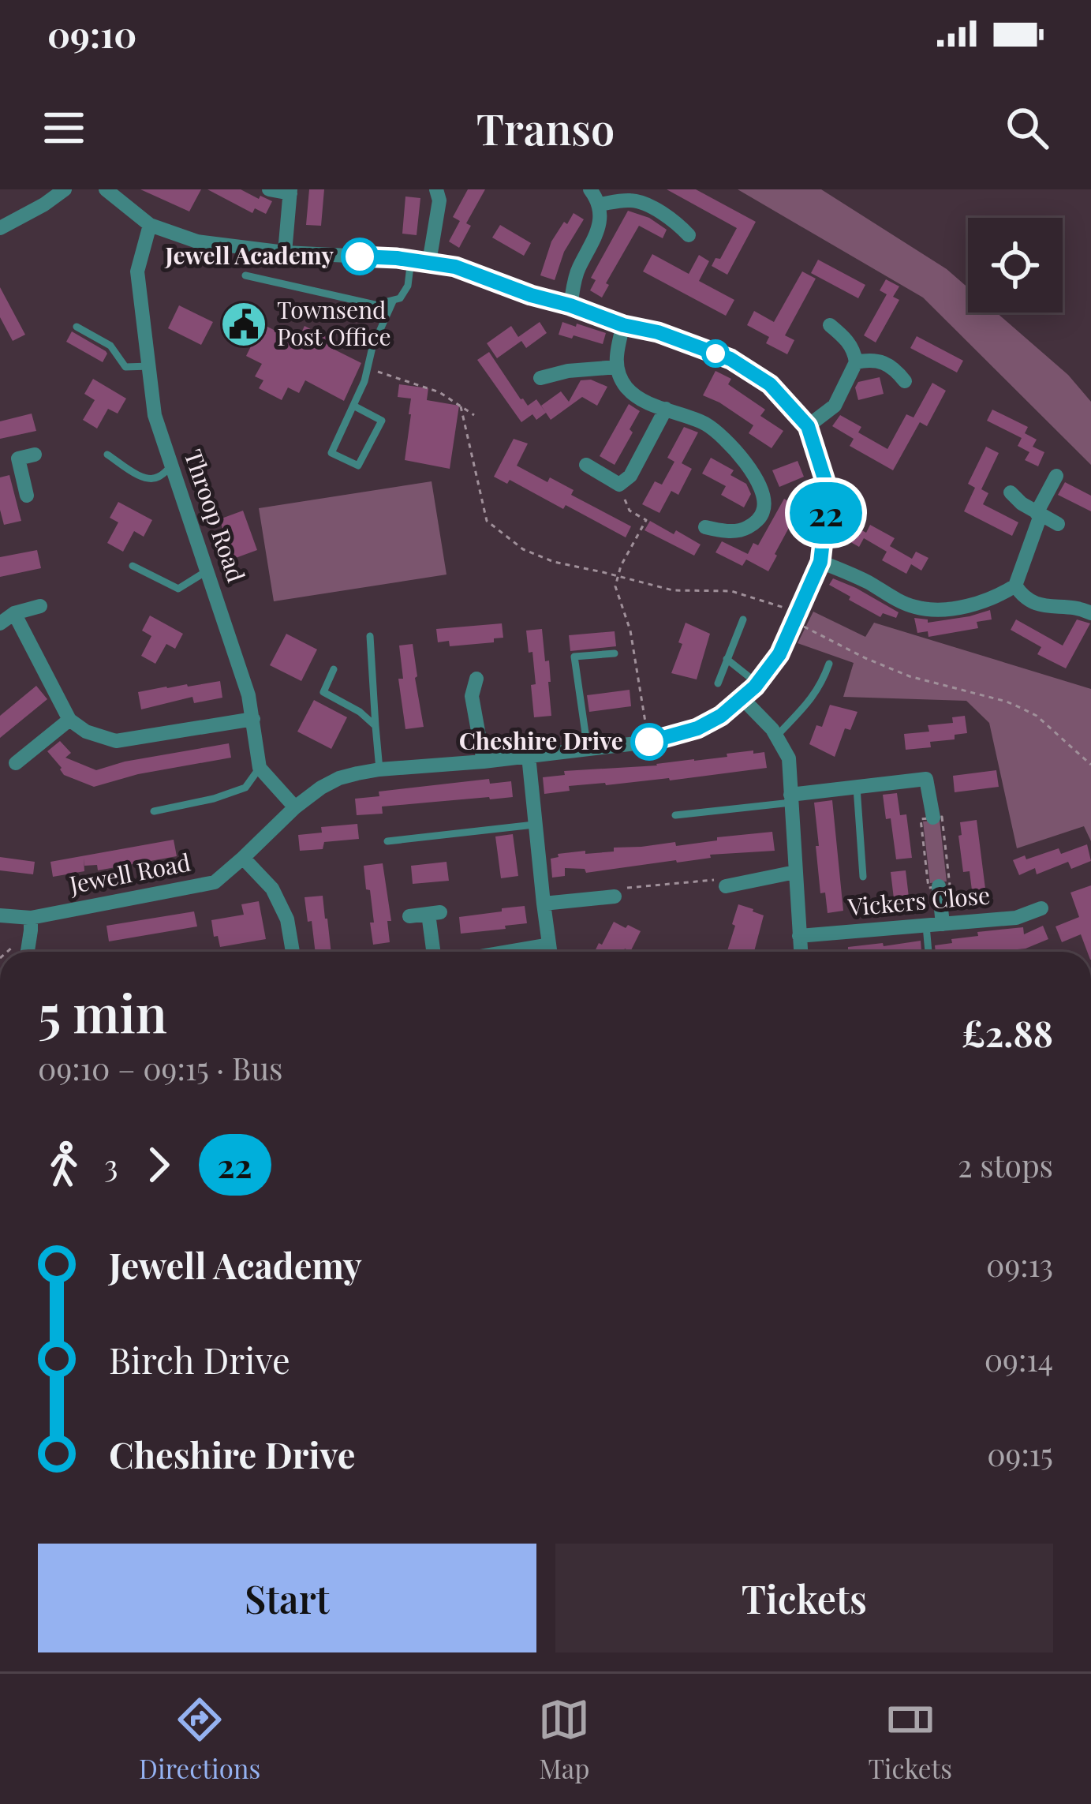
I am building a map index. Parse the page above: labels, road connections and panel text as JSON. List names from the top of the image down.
{
  "streets": {
    "street": ["Throop Road", "Jewell Road", "Vickers Close"]
  },
  "crossings": [
    ["Throop Road", "Jewell Road"]
  ],
  "places": {
    "other": ["Jewell Academy", "Cheshire Drive"],
    "public building": ["Townsend Post Office"]
  },
  "lines": ["bus line 22"],
  "page": {
    "status": "09:10",
    "header": "Transo",
    "on_map": "22",
    "heading": ["5 min", "09:10 – 09:15 · Bus", "£2.88"],
    "legs": ["3", "22", "2 stops"],
    "list": [
      {
        "name": "Jewell Academy",
        "value": "09:13"
      },
      {
        "name": "Birch Drive",
        "value": "09:14"
      },
      {
        "name": "Cheshire Drive",
        "value": "09:15"
      }
    ],
    "buttons": ["Start", "Tickets"],
    "tabs": ["Directions", "Map", "Tickets"]
  }
}
